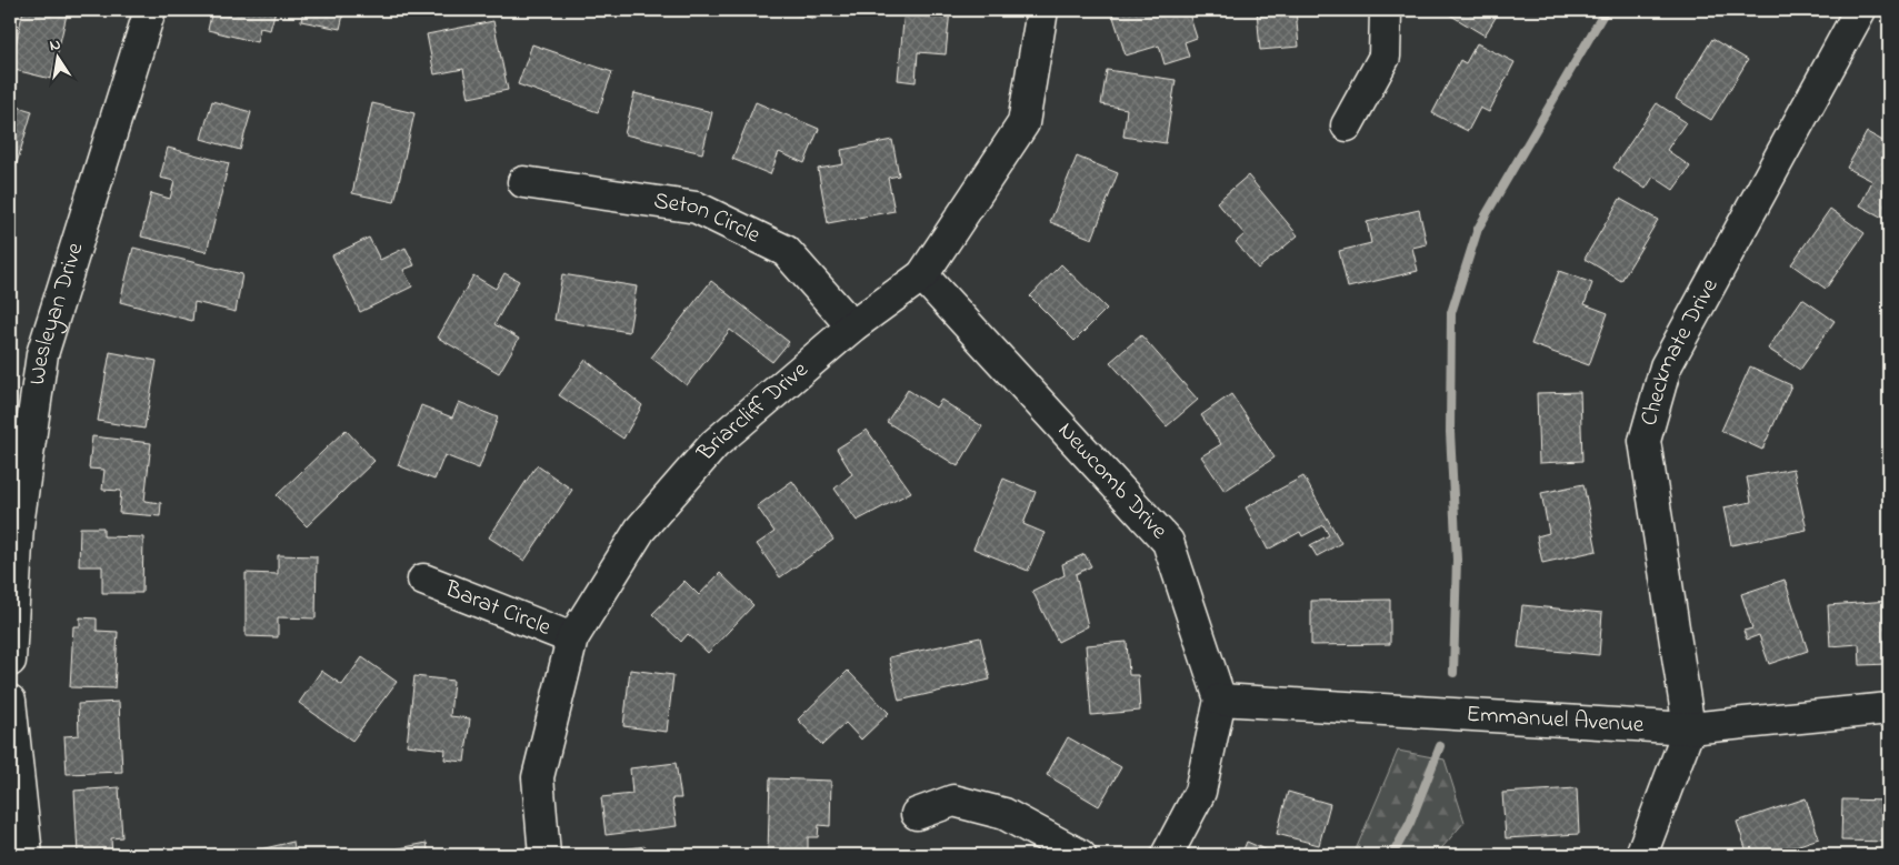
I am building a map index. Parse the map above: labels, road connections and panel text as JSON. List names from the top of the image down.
{
  "streets": {
    "street": [
      "Seton Circle",
      "Wesleyan Drive",
      "Checkmate Drive",
      "Briarcliff Drive",
      "Newcomb Drive",
      "Barat Circle",
      "Emmanuel Avenue"
    ]
  },
  "crossings": [
    ["Seton Circle", "Briarcliff Drive"],
    ["Checkmate Drive", "Emmanuel Avenue"],
    ["Briarcliff Drive", "Newcomb Drive"],
    ["Briarcliff Drive", "Barat Circle"],
    ["Newcomb Drive", "Emmanuel Avenue"]
  ],
  "north": "top"
}
